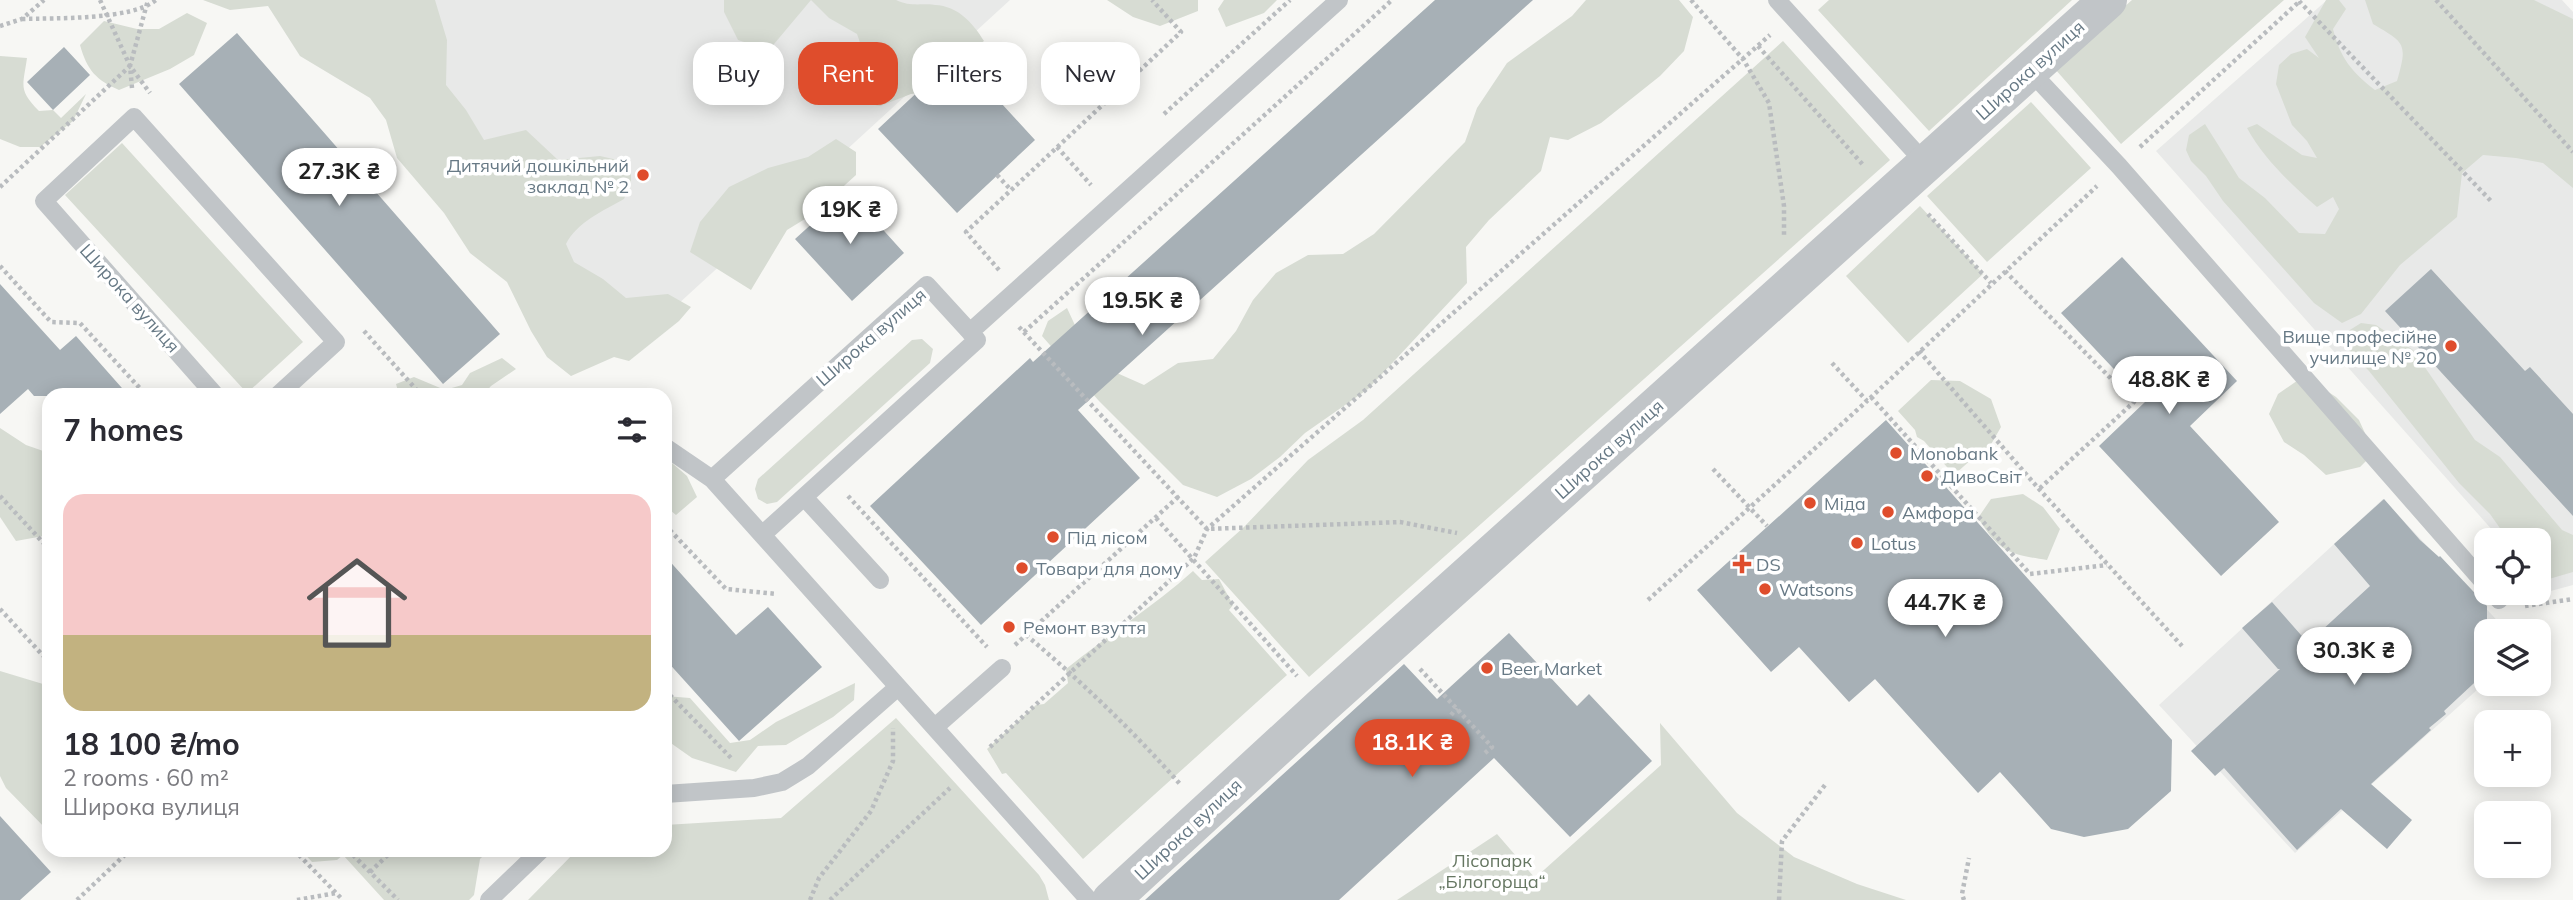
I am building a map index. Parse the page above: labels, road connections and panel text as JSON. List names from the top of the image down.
{
  "streets": {
    "street": ["Широка вулиця"]
  },
  "parks": ["Лісопарк „Білогорща“"],
  "places": {
    "other": [
      "Дитячий дошкільний заклад № 2",
      "Вище професійне училище № 20",
      "Monobank",
      "ДивоСвіт",
      "Міда",
      "Амфора",
      "Під лісом",
      "Lotus",
      "Товари для дому",
      "Watsons",
      "Ремонт взуття",
      "Beer Market"
    ],
    "health": ["DS"]
  },
  "page": {
    "chip": [
      "Buy",
      "Rent",
      "Filters",
      "New"
    ],
    "price": [
      "27.3K ₴",
      "19K ₴",
      "19.5K ₴",
      "48.8K ₴",
      "44.7K ₴",
      "30.3K ₴",
      "18.1K ₴"
    ],
    "heading": "7 homes",
    "list": [
      {
        "name": "18 100 ₴/mo",
        "note": "2 rooms · 60 m² · Широка вулиця"
      }
    ],
    "map_buttons": ["+", "−"]
  }
}
